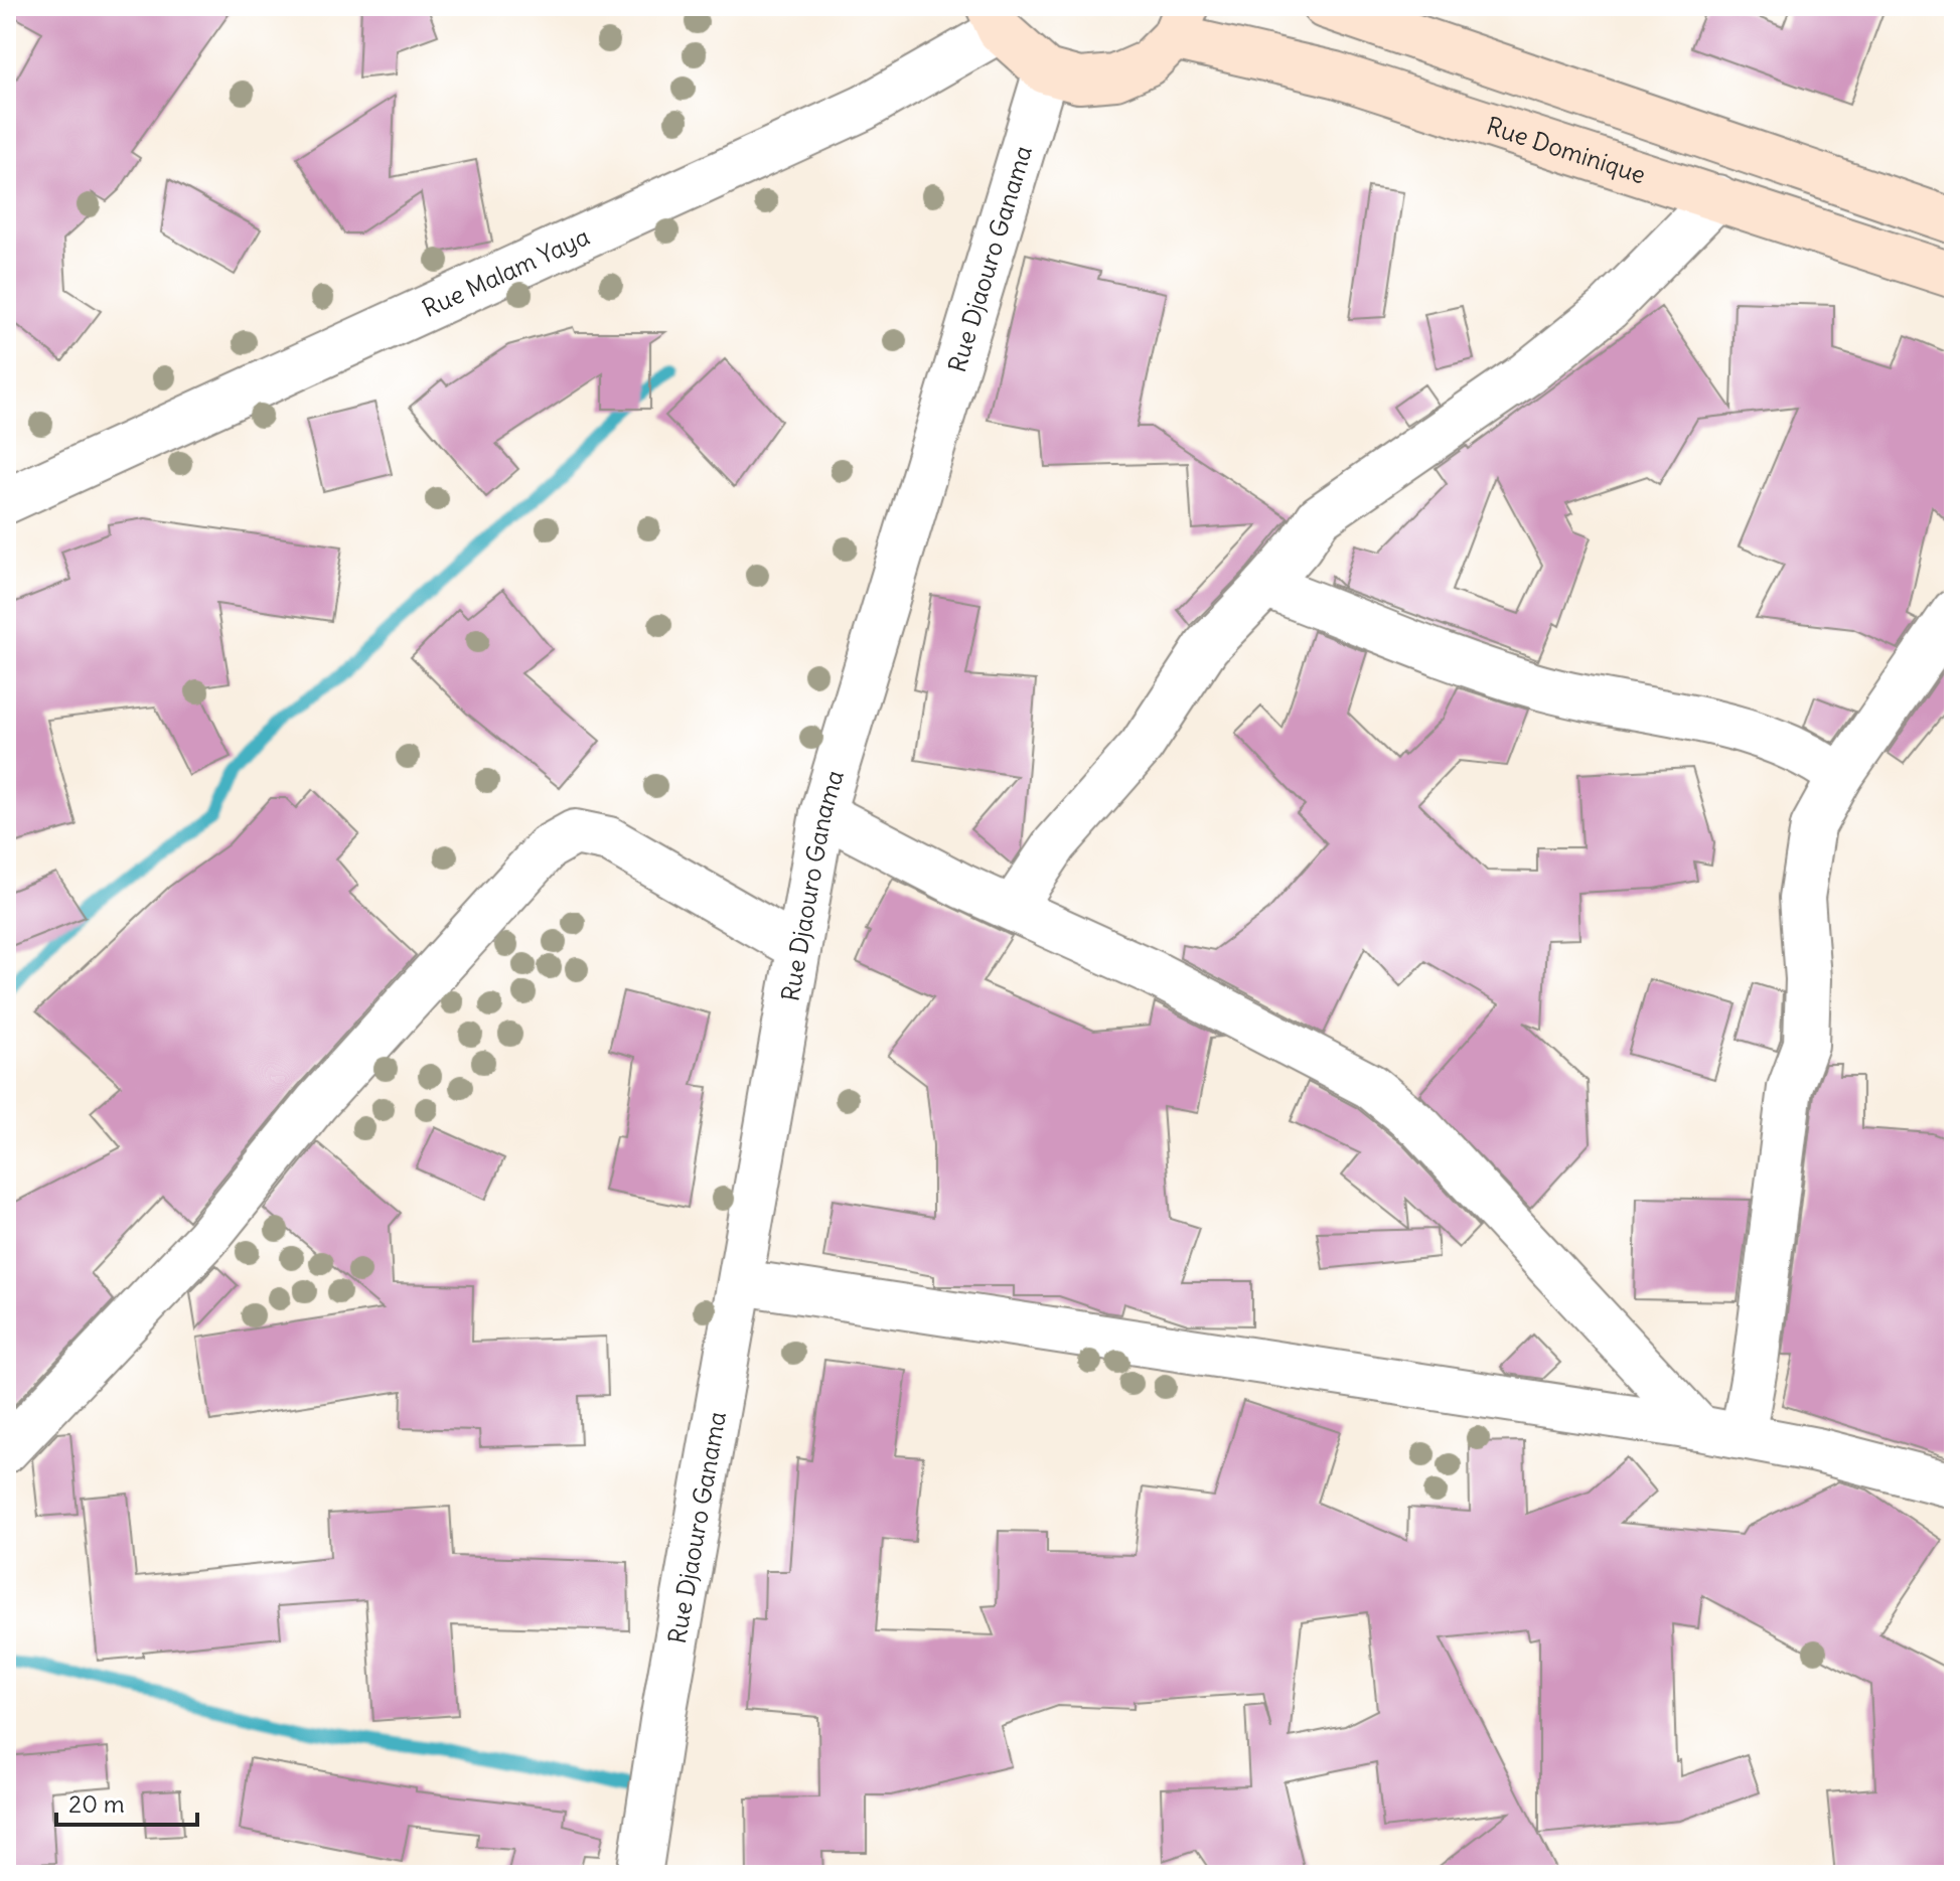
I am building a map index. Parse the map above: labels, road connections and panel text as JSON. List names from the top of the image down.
{
  "streets": {
    "main road": ["Rue Dominique"],
    "street": ["Rue Djaouro Ganama", "Rue Malam Yaya"]
  },
  "scale_bar": "20 m"
}
